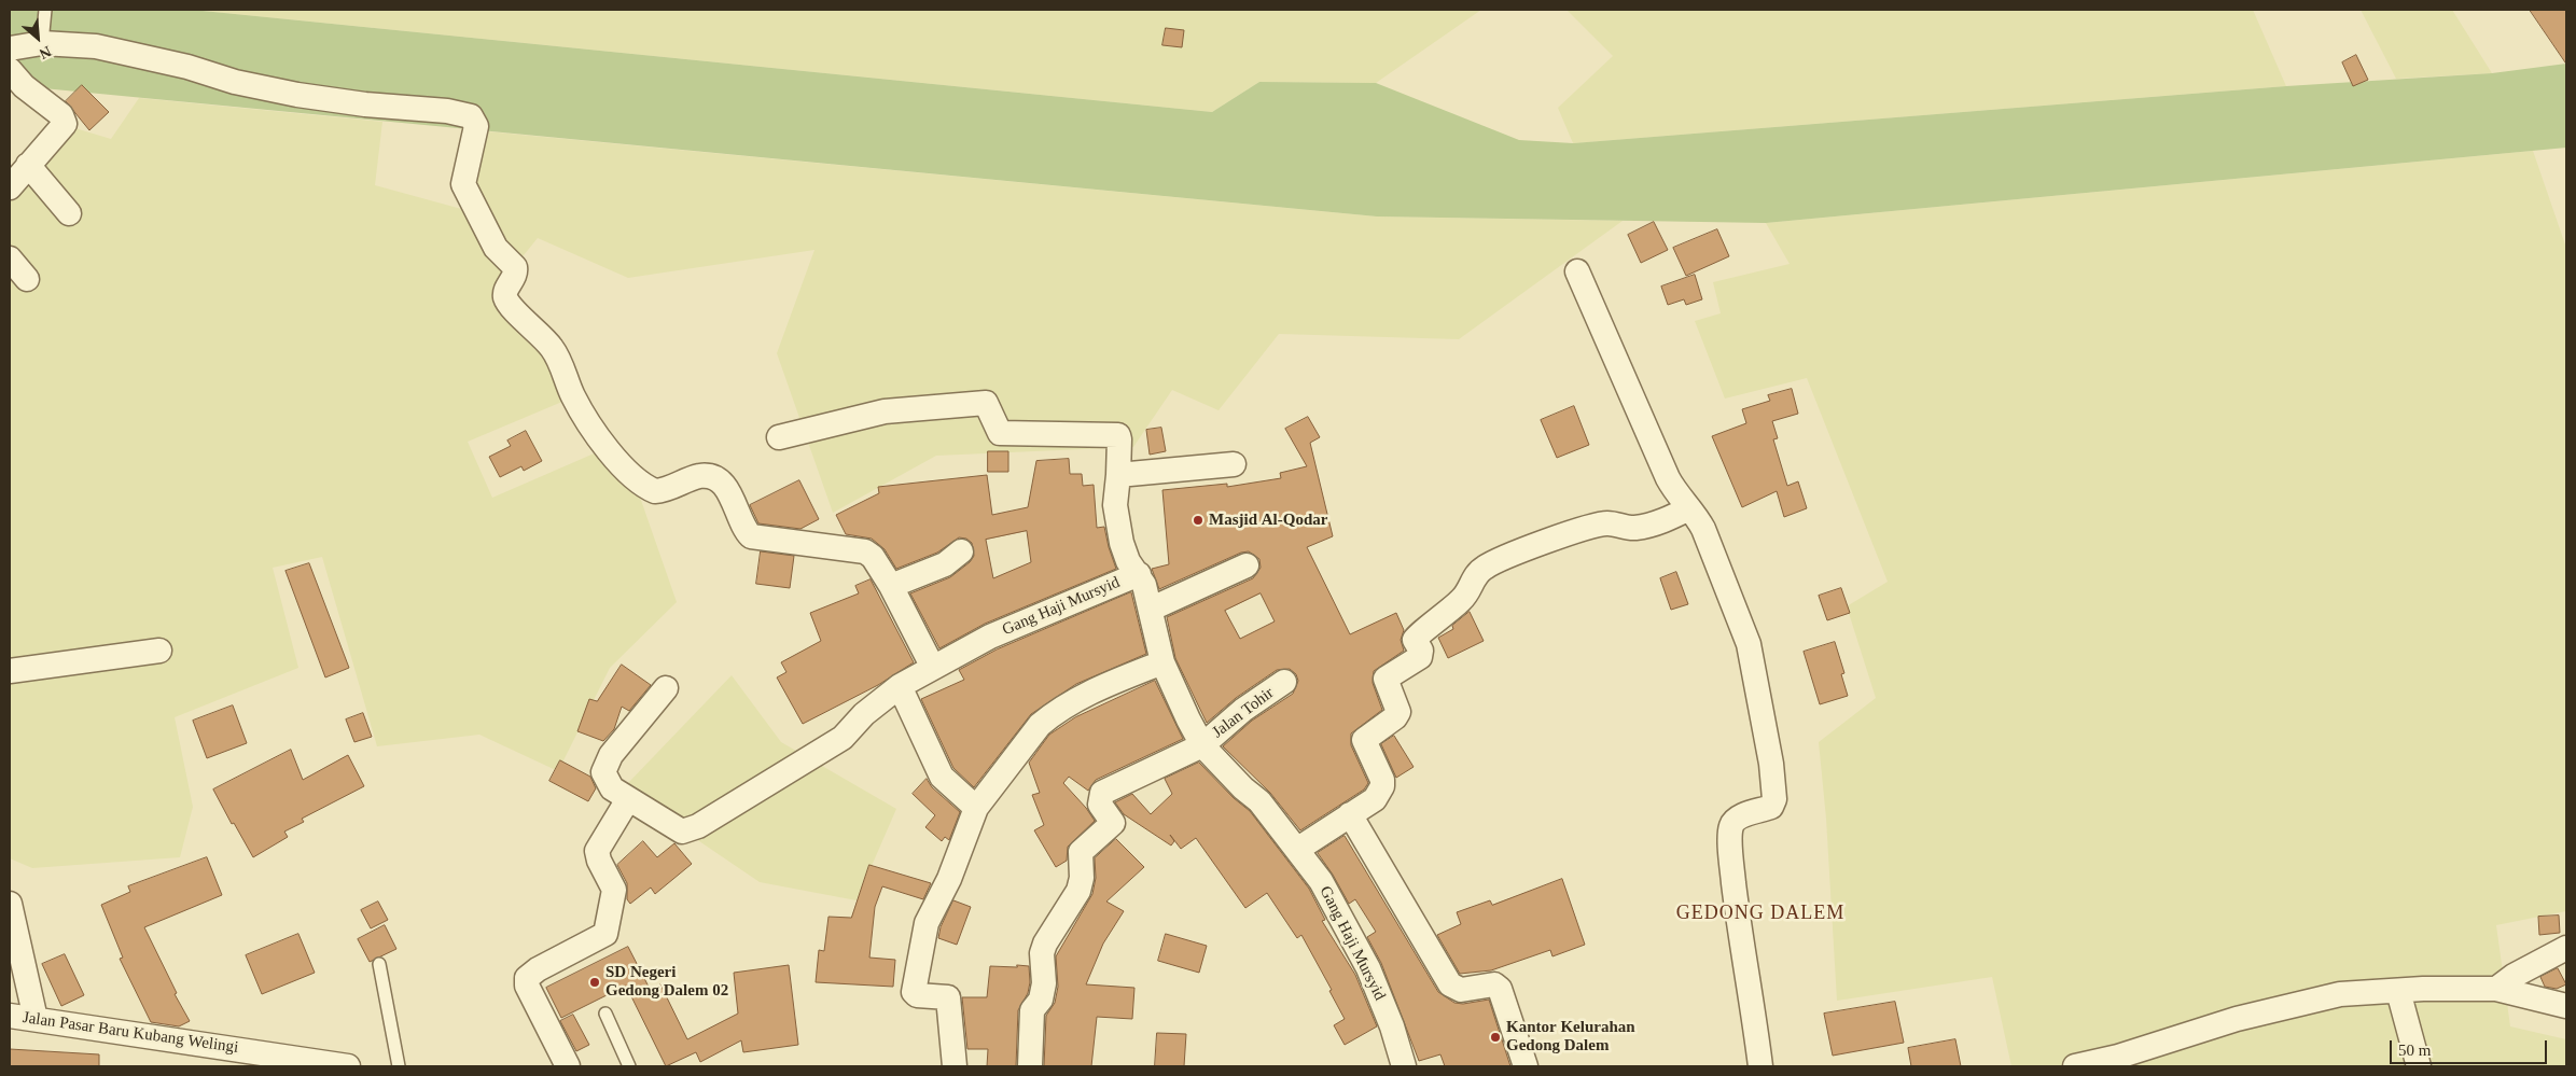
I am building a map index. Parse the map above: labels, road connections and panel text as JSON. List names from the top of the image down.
{
  "streets": {
    "street": ["Gang Haji Mursyid", "Jalan Tohir", "Jalan Pasar Baru Kubang Welingi"]
  },
  "crossings": [
    ["Gang Haji Mursyid", "Jalan Tohir"]
  ],
  "districts": ["GEDONG DALEM"],
  "places": ["Masjid Al-Qodar", "SD Negeri Gedong Dalem 02", "Kantor Kelurahan Gedong Dalem"],
  "scale_bar": "50 m",
  "north": "bottom right"
}
